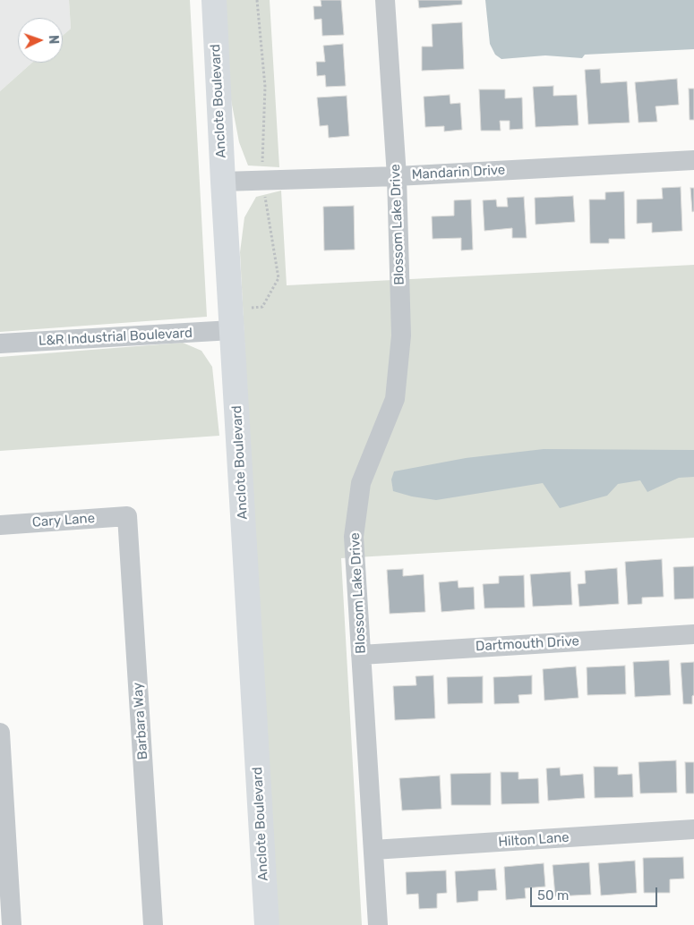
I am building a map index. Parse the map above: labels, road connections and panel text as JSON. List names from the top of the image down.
{
  "streets": {
    "street": [
      "Anclote Boulevard",
      "Mandarin Drive",
      "Blossom Lake Drive",
      "L&R Industrial Boulevard",
      "Cary Lane",
      "Dartmouth Drive",
      "Barbara Way",
      "Hilton Lane"
    ]
  },
  "crossings": [
    ["Anclote Boulevard", "Mandarin Drive"],
    ["Anclote Boulevard", "L&R Industrial Boulevard"],
    ["Mandarin Drive", "Blossom Lake Drive"],
    ["Blossom Lake Drive", "Dartmouth Drive"],
    ["Blossom Lake Drive", "Hilton Lane"],
    ["Cary Lane", "Barbara Way"]
  ],
  "scale_bar": "50 m",
  "north": "right"
}
